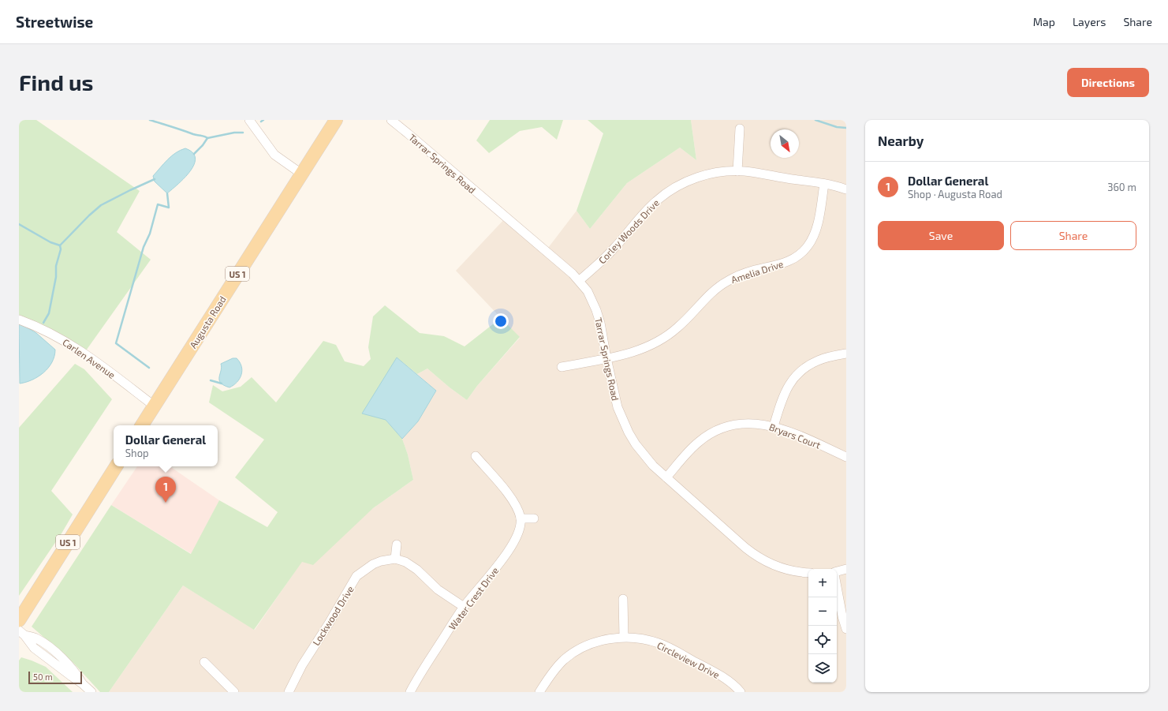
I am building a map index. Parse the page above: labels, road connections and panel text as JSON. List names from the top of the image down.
{
  "streets": {
    "main road": ["US 1", "Augusta Road"],
    "street": [
      "Tarrar Springs Road",
      "Corley Woods Drive",
      "Amelia Drive",
      "Carlen Avenue",
      "Bryars Court",
      "Water Crest Drive",
      "Lockwood Drive",
      "Circleview Drive"
    ]
  },
  "crossings": [
    ["Tarrar Springs Road", "Corley Woods Drive"],
    ["Tarrar Springs Road", "Amelia Drive"],
    ["Tarrar Springs Road", "Bryars Court"],
    ["Corley Woods Drive", "Amelia Drive"],
    ["Augusta Road", "Carlen Avenue"]
  ],
  "scale_bar": "50 m",
  "north": "bottom right",
  "page": {
    "header": "Streetwise",
    "nav": ["Map", "Layers", "Share"],
    "buttons": [
      "Directions",
      ["Save", "Share"]
    ],
    "title": "Find us",
    "heading": "Nearby",
    "list": [
      {
        "mark": "1",
        "name": "Dollar General",
        "note": "Shop · Augusta Road",
        "value": "360 m"
      }
    ],
    "popup": ["Dollar General", "Shop"],
    "pins": "1",
    "map_buttons": ["+", "−"],
    "scale": "50 m"
  }
}
